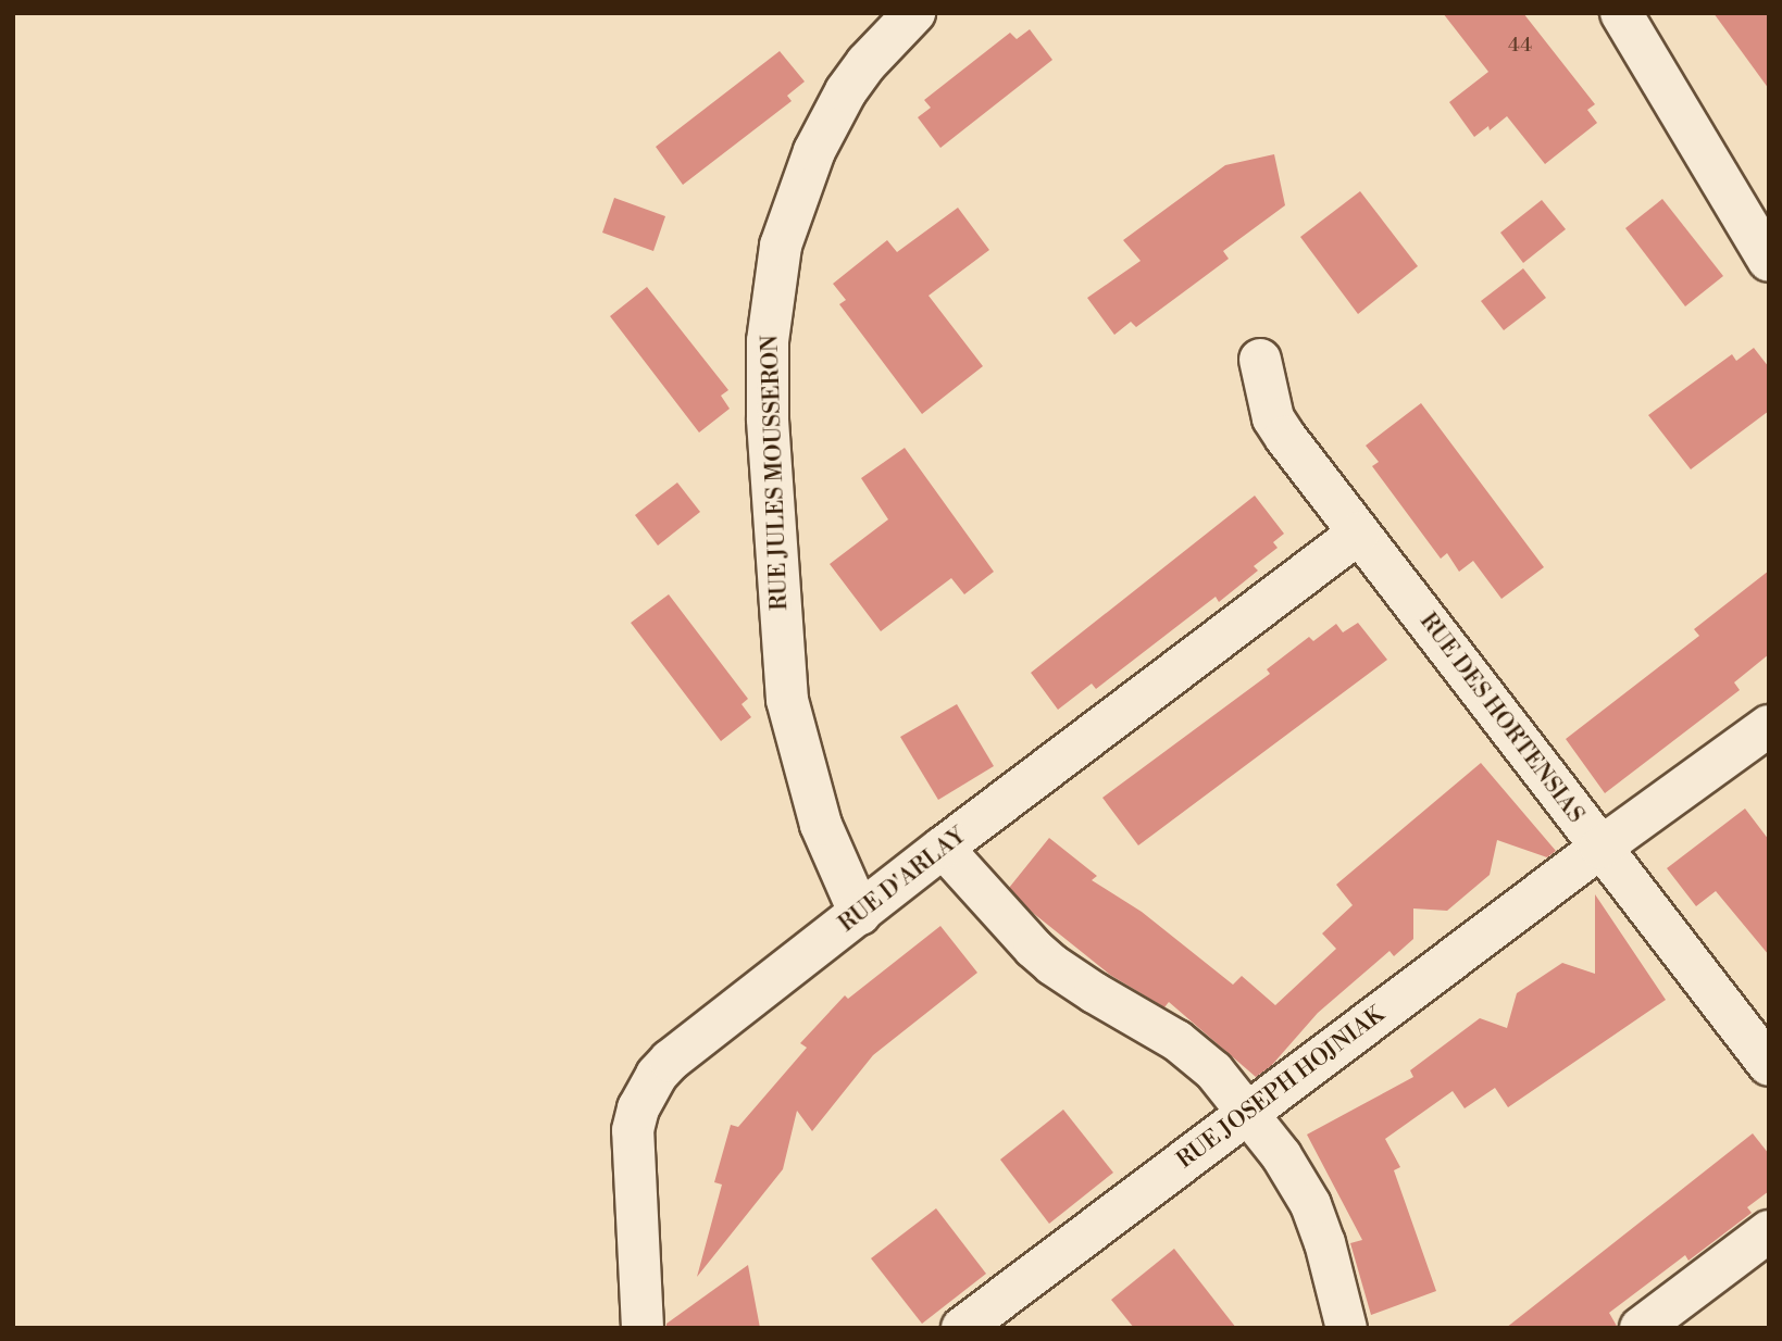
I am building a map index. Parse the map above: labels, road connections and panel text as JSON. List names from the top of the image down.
{
  "streets": {
    "street": [
      "RUE JULES MOUSSERON",
      "RUE DES HORTENSIAS",
      "RUE D'ARLAY",
      "RUE JOSEPH HOJNIAK"
    ]
  },
  "crossings": [
    ["RUE JULES MOUSSERON", "RUE D'ARLAY"],
    ["RUE DES HORTENSIAS", "RUE D'ARLAY"],
    ["RUE DES HORTENSIAS", "RUE JOSEPH HOJNIAK"]
  ],
  "house_numbers": ["44"]
}
